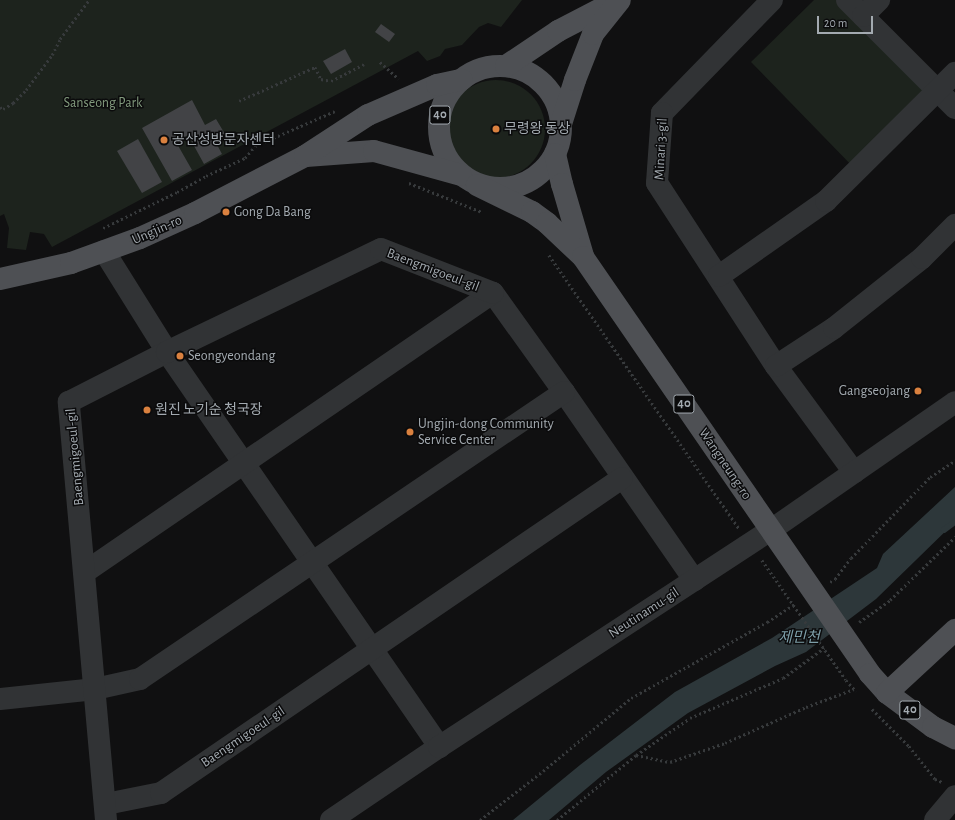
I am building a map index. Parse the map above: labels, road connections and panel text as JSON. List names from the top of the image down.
{
  "streets": {
    "main road": ["40", "Ungjin-ro", "Wangneung-ro"],
    "street": ["Minari 3-gil", "Baengmigoeul-gil", "Neutinamu-gil"]
  },
  "crossings": [
    ["40", "Ungjin-ro"],
    ["40", "Wangneung-ro"],
    ["Minari 3-gil", "Neutinamu-gil"],
    ["Wangneung-ro", "Neutinamu-gil"]
  ],
  "water": ["제민천"],
  "parks": ["Sanseong Park"],
  "places": [
    "무령왕 동상",
    "공산성방문자센터",
    "Gong Da Bang",
    "Seongyeondang",
    "Gangseojang",
    "원진 노기순 청국장",
    "Ungjin-dong Community Service Center"
  ],
  "scale_bar": "20 m"
}
